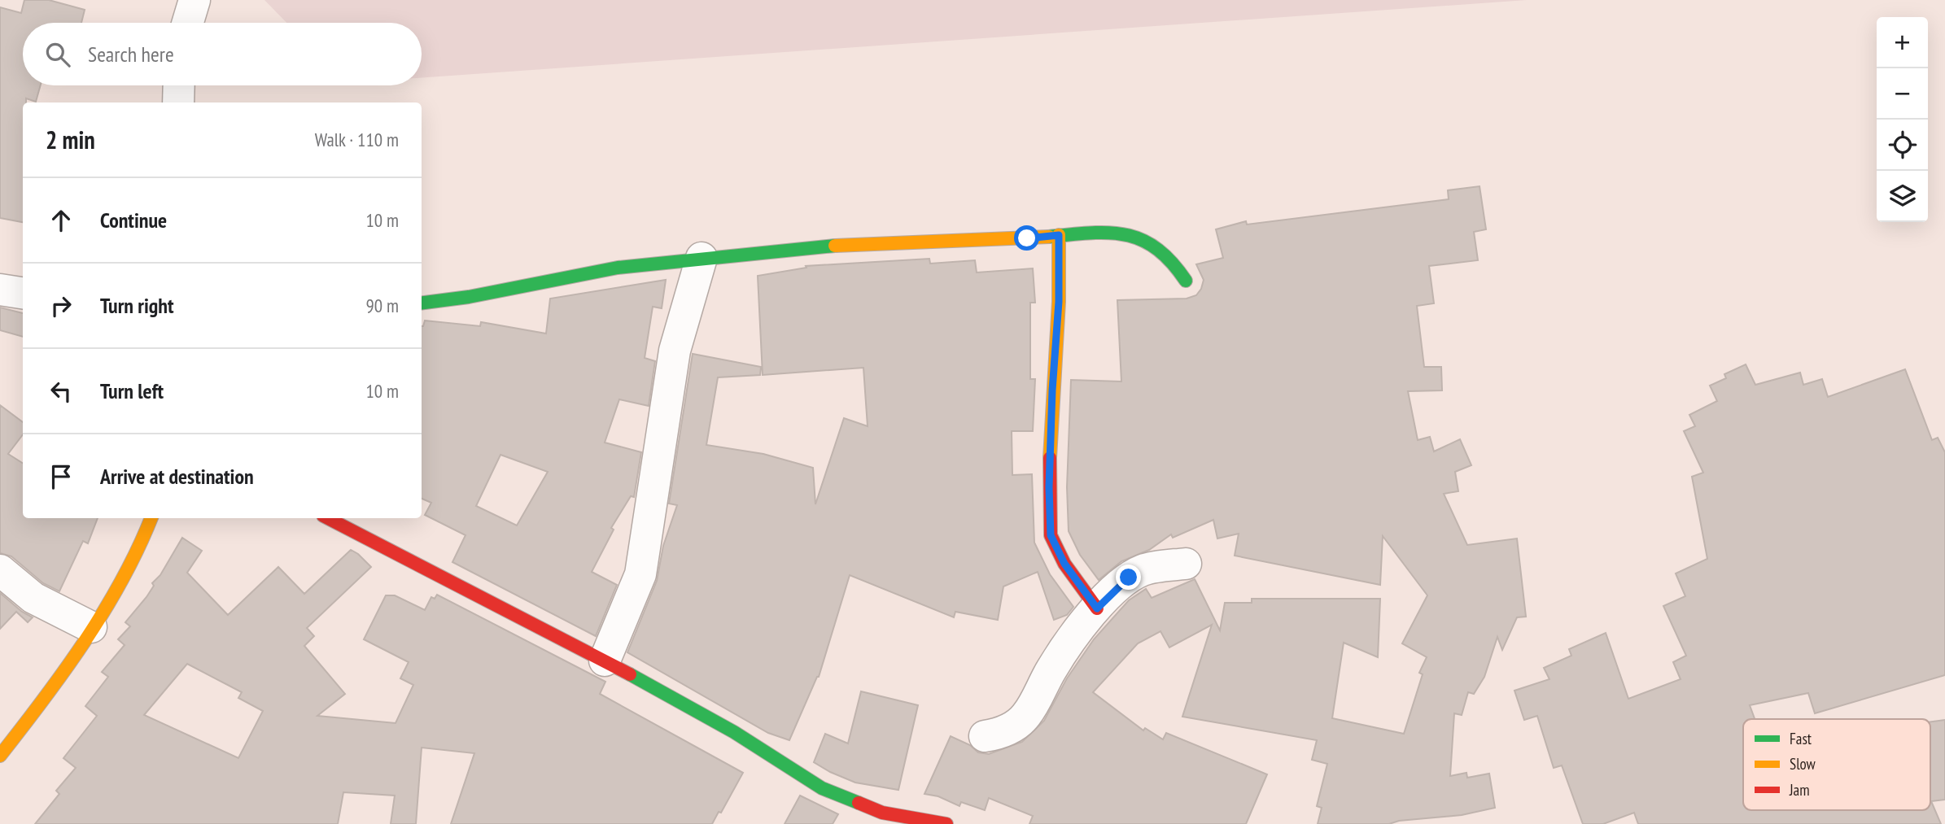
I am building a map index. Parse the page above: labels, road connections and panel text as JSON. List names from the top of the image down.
{
  "legend": ["Fast", "Slow", "Jam"],
  "page": {
    "map_buttons": ["+", "−"],
    "search": "Search here",
    "heading": ["2 min", "Walk · 110 m"],
    "list": [
      ["Continue", "10 m"],
      ["Turn right", "90 m"],
      ["Turn left", "10 m"],
      "Arrive at destination"
    ]
  }
}
